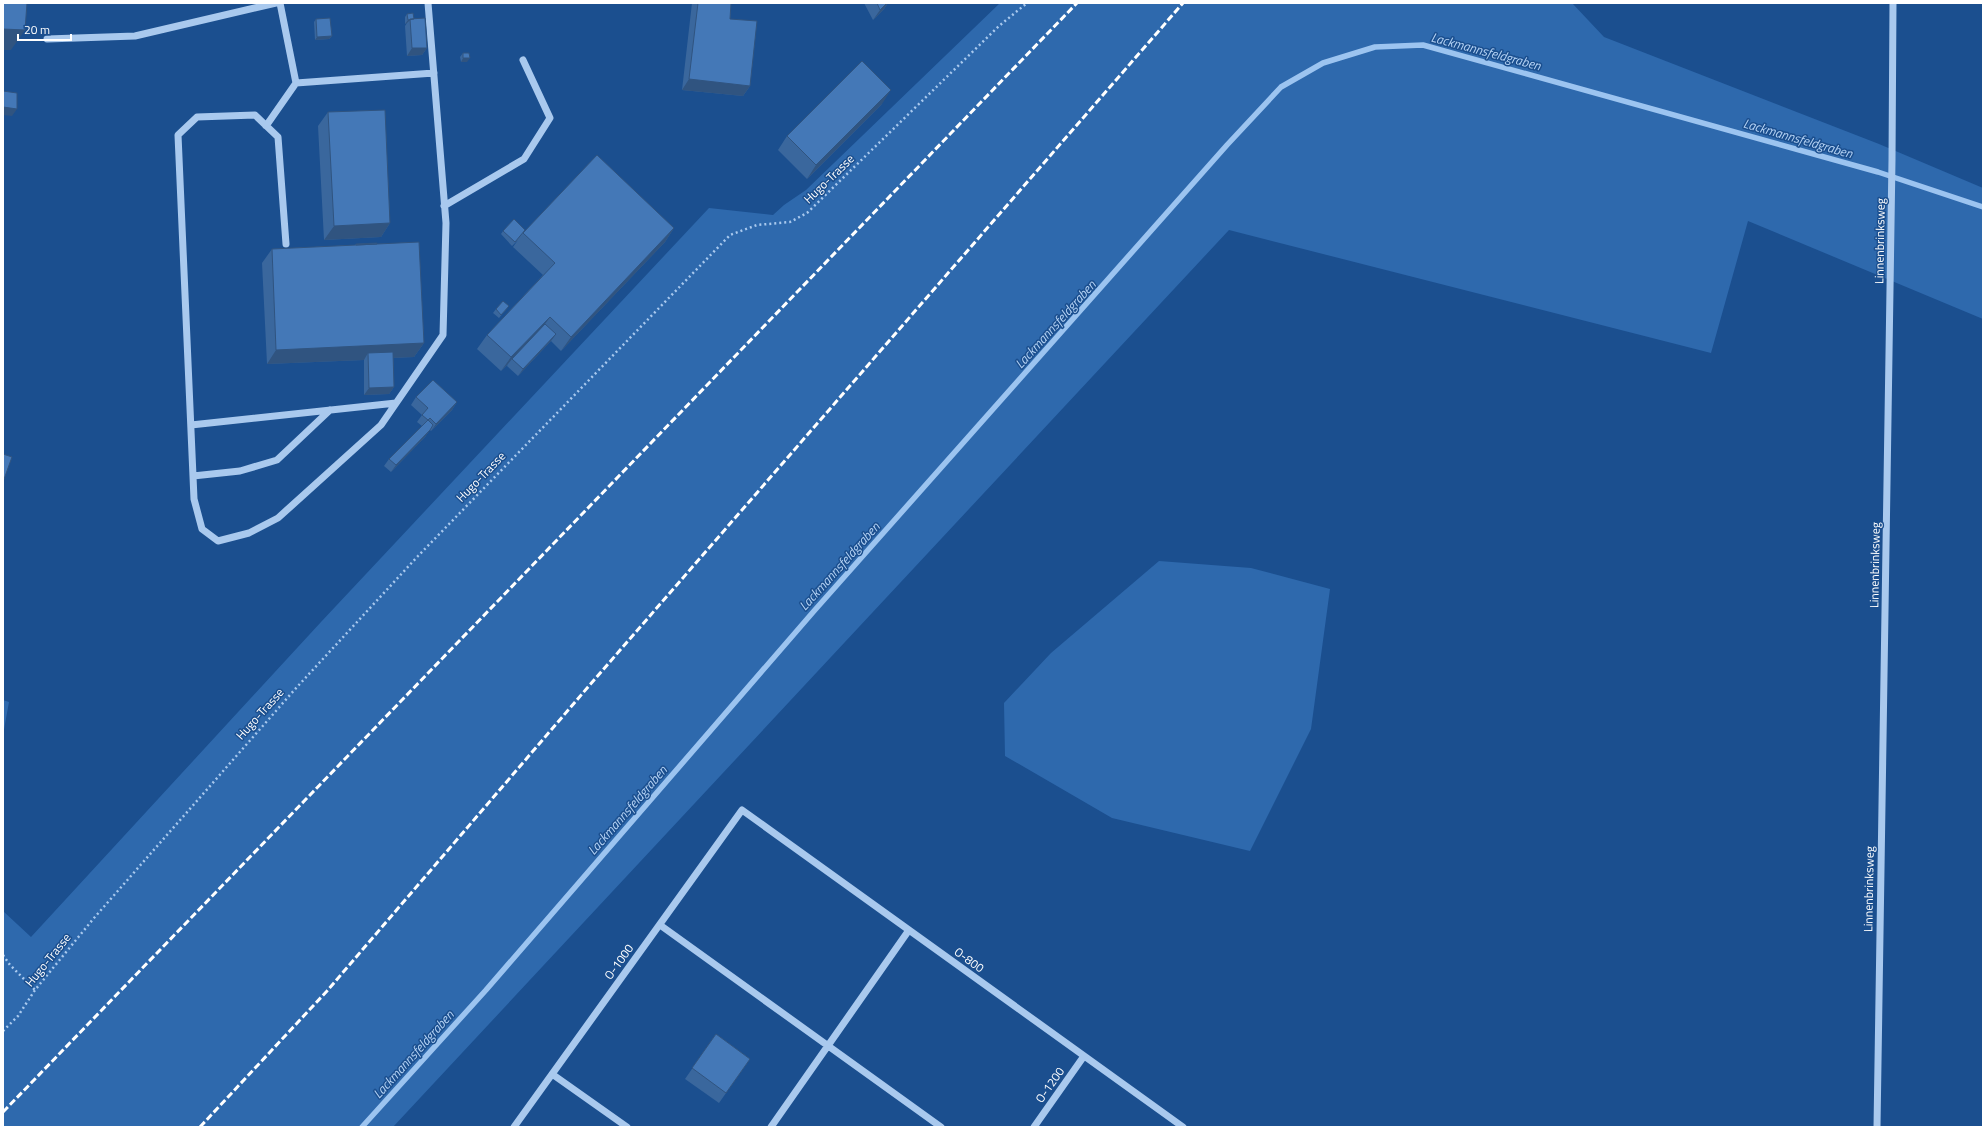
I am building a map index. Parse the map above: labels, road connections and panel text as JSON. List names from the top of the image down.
{
  "streets": {
    "street": [
      "Linnenbrinksweg",
      "O-800",
      "O-1000",
      "O-1200"
    ],
    "path": ["Hugo-Trasse"]
  },
  "crossings": [
    ["O-800", "O-1000"],
    ["O-800", "O-1200"]
  ],
  "water": ["Lackmannsfeldgraben"],
  "scale_bar": "20 m"
}
